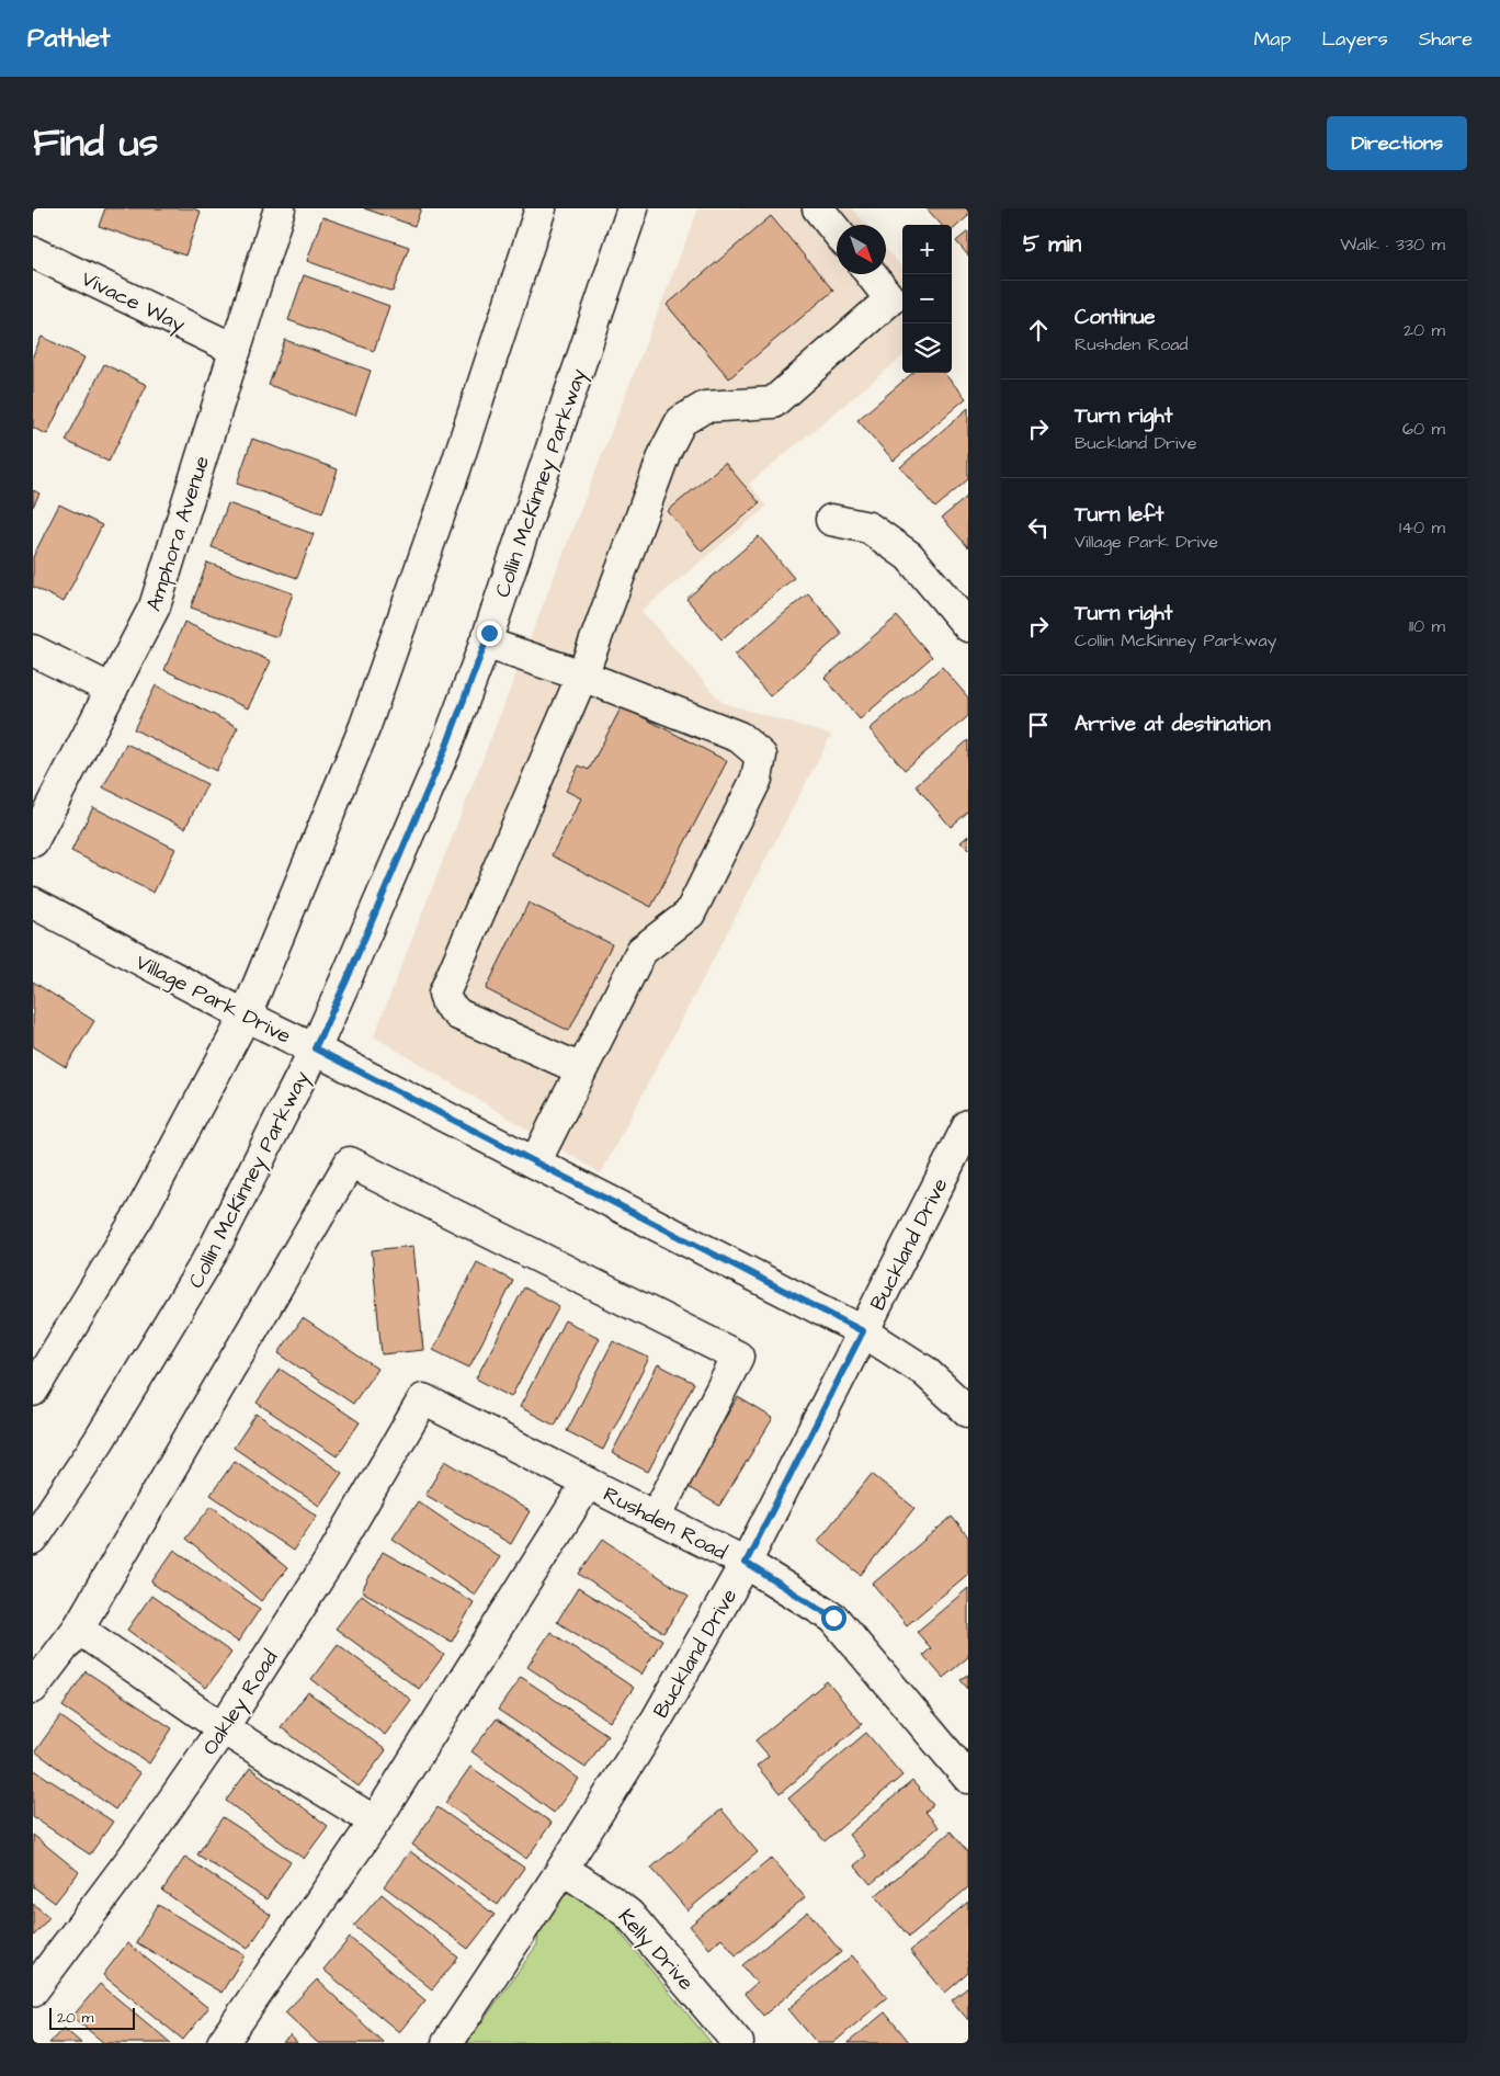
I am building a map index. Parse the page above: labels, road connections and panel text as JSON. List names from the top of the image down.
{
  "streets": {
    "street": [
      "Vivace Way",
      "Collin McKinney Parkway",
      "Amphora Avenue",
      "Village Park Drive",
      "Buckland Drive",
      "Rushden Road",
      "Oakley Road",
      "Kelly Drive"
    ]
  },
  "crossings": [
    ["Vivace Way", "Amphora Avenue"],
    ["Collin McKinney Parkway", "Village Park Drive"],
    ["Village Park Drive", "Buckland Drive"],
    ["Buckland Drive", "Rushden Road"],
    ["Buckland Drive", "Kelly Drive"],
    ["Rushden Road", "Oakley Road"]
  ],
  "scale_bar": "20 m",
  "north": "bottom right",
  "page": {
    "header": "Pathlet",
    "nav": ["Map", "Layers", "Share"],
    "title": "Find us",
    "buttons": "Directions",
    "heading": ["5 min", "Walk · 330 m"],
    "map_buttons": ["+", "−"],
    "list": [
      ["Continue", "Rushden Road", "20 m"],
      ["Turn right", "Buckland Drive", "60 m"],
      ["Turn left", "Village Park Drive", "140 m"],
      ["Turn right", "Collin McKinney Parkway", "110 m"],
      "Arrive at destination"
    ],
    "scale": "20 m"
  }
}
